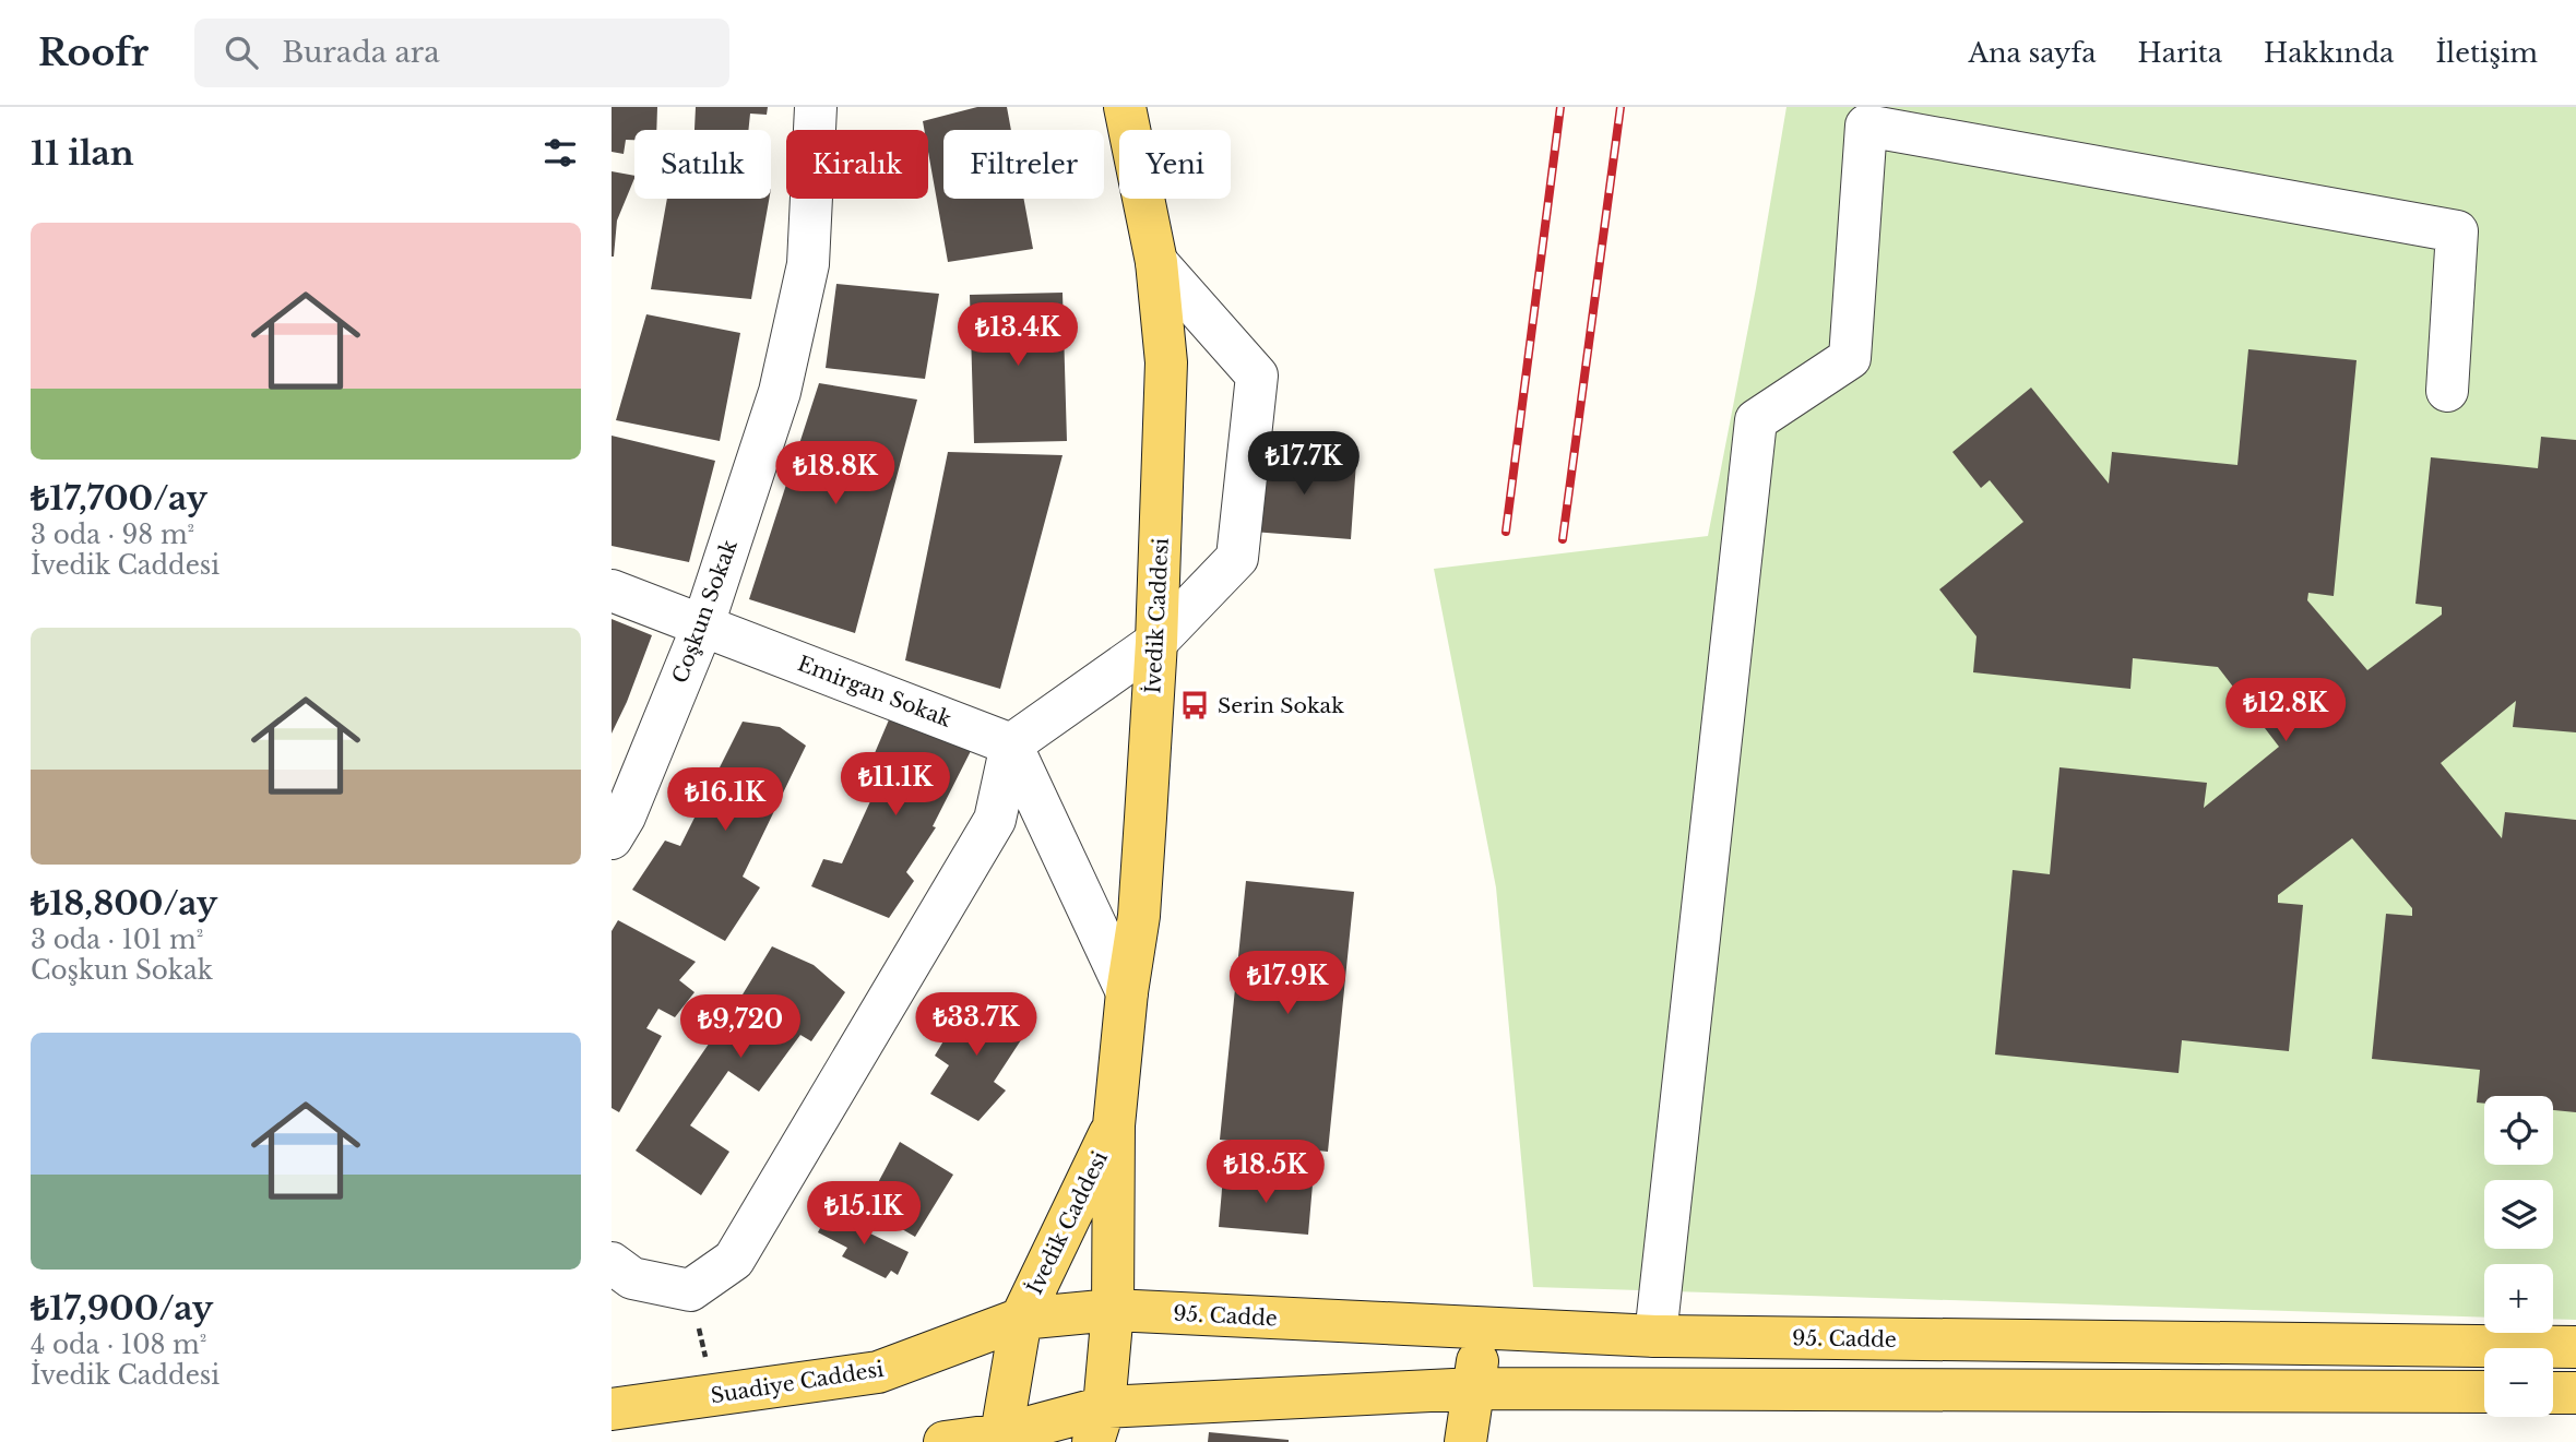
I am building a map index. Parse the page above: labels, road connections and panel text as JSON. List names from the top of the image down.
{
  "streets": {
    "main road": ["İvedik Caddesi", "95. Cadde", "Suadiye Caddesi"],
    "street": ["Coşkun Sokak", "Emirgan Sokak"]
  },
  "crossings": [
    ["Coşkun Sokak", "Emirgan Sokak"],
    ["İvedik Caddesi", "95. Cadde"],
    ["İvedik Caddesi", "Suadiye Caddesi"]
  ],
  "places": {
    "bus stop": ["Serin Sokak"]
  },
  "page": {
    "header": "Roofr",
    "search": "Burada ara",
    "nav": [
      "Ana sayfa",
      "Harita",
      "Hakkında",
      "İletişim"
    ],
    "heading": "11 ilan",
    "chip": [
      "Satılık",
      "Kiralık",
      "Filtreler",
      "Yeni"
    ],
    "list": [
      {
        "name": "₺17,700/ay",
        "note": "3 oda · 98 m² · İvedik Caddesi"
      },
      {
        "name": "₺18,800/ay",
        "note": "3 oda · 101 m² · Coşkun Sokak"
      },
      {
        "name": "₺17,900/ay",
        "note": "4 oda · 108 m² · İvedik Caddesi"
      }
    ],
    "price": [
      "₺13.4K",
      "₺17.7K",
      "₺18.8K",
      "₺12.8K",
      "₺11.1K",
      "₺16.1K",
      "₺17.9K",
      "₺33.7K",
      "₺9,720",
      "₺18.5K",
      "₺15.1K"
    ],
    "map_buttons": ["+", "−"]
  }
}
